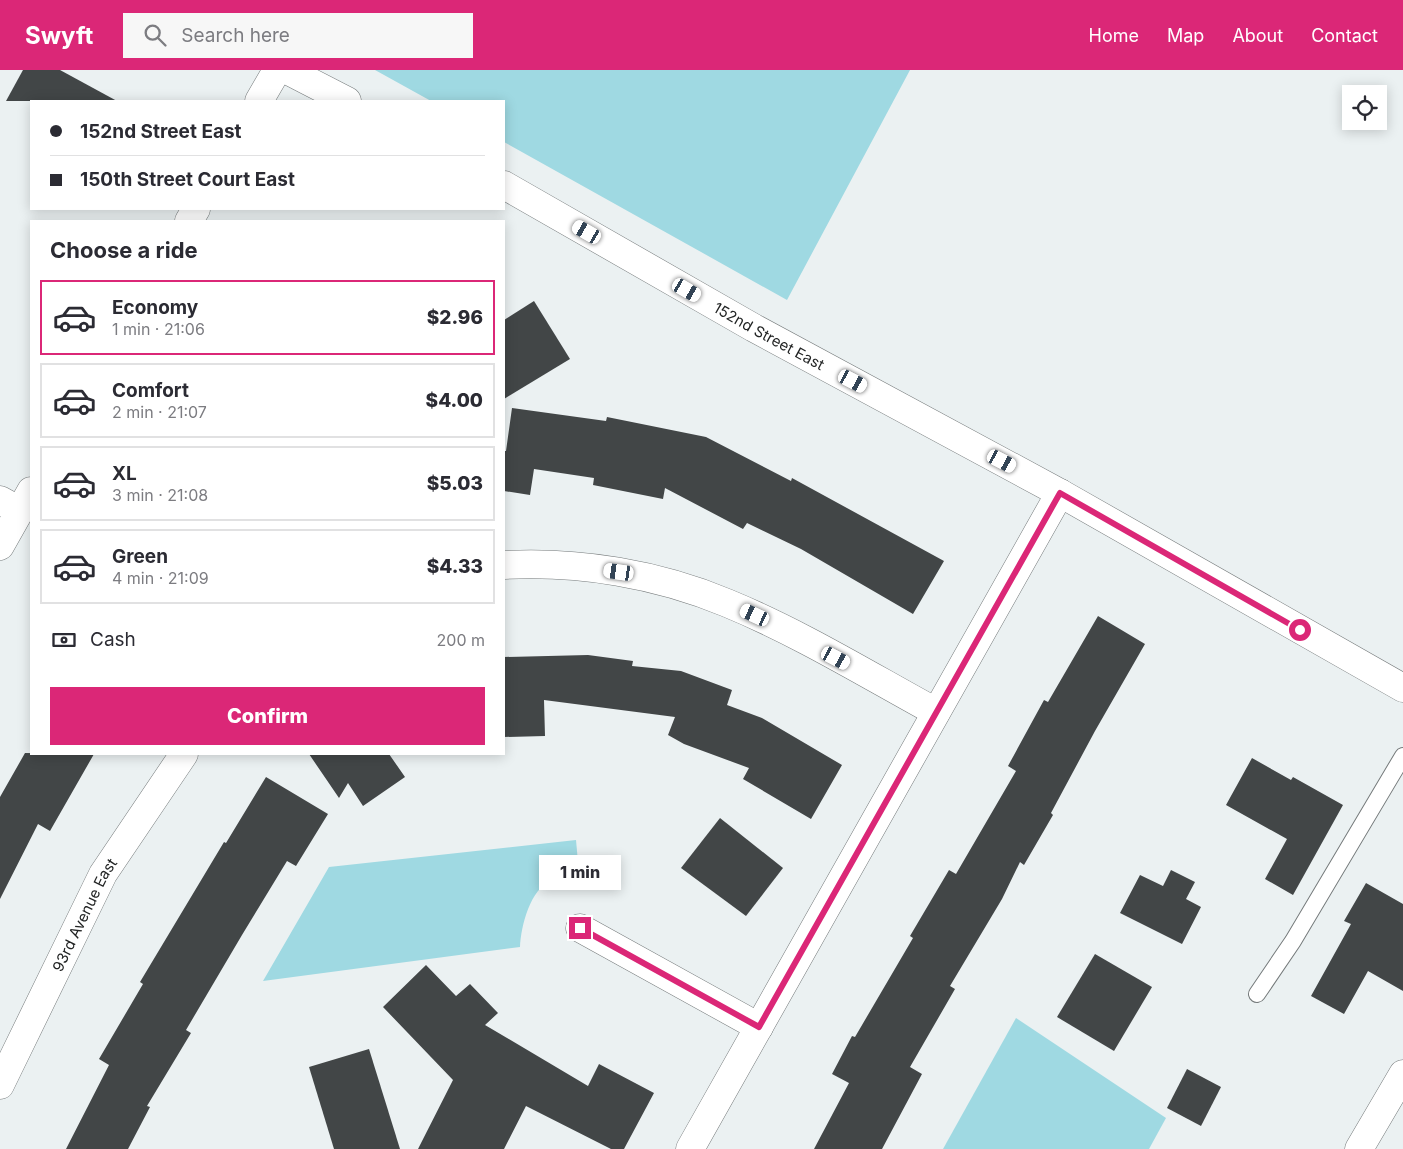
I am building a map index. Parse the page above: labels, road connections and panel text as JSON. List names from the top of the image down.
{
  "streets": {
    "street": ["152nd Street East", "93rd Avenue East"]
  },
  "page": {
    "header": "Swyft",
    "search": "Search here",
    "nav": [
      "Home",
      "Map",
      "About",
      "Contact"
    ],
    "banner": ["152nd Street East", "150th Street Court East"],
    "heading": "Choose a ride",
    "list": [
      {
        "name": "Economy",
        "note": "1 min · 21:06",
        "value": "$2.96"
      },
      {
        "name": "Comfort",
        "note": "2 min · 21:07",
        "value": "$4.00"
      },
      {
        "name": "XL",
        "note": "3 min · 21:08",
        "value": "$5.03"
      },
      {
        "name": "Green",
        "note": "4 min · 21:09",
        "value": "$4.33"
      }
    ],
    "pay": ["Cash", "200 m"],
    "buttons": "Confirm",
    "bubble": "1 min"
  }
}
